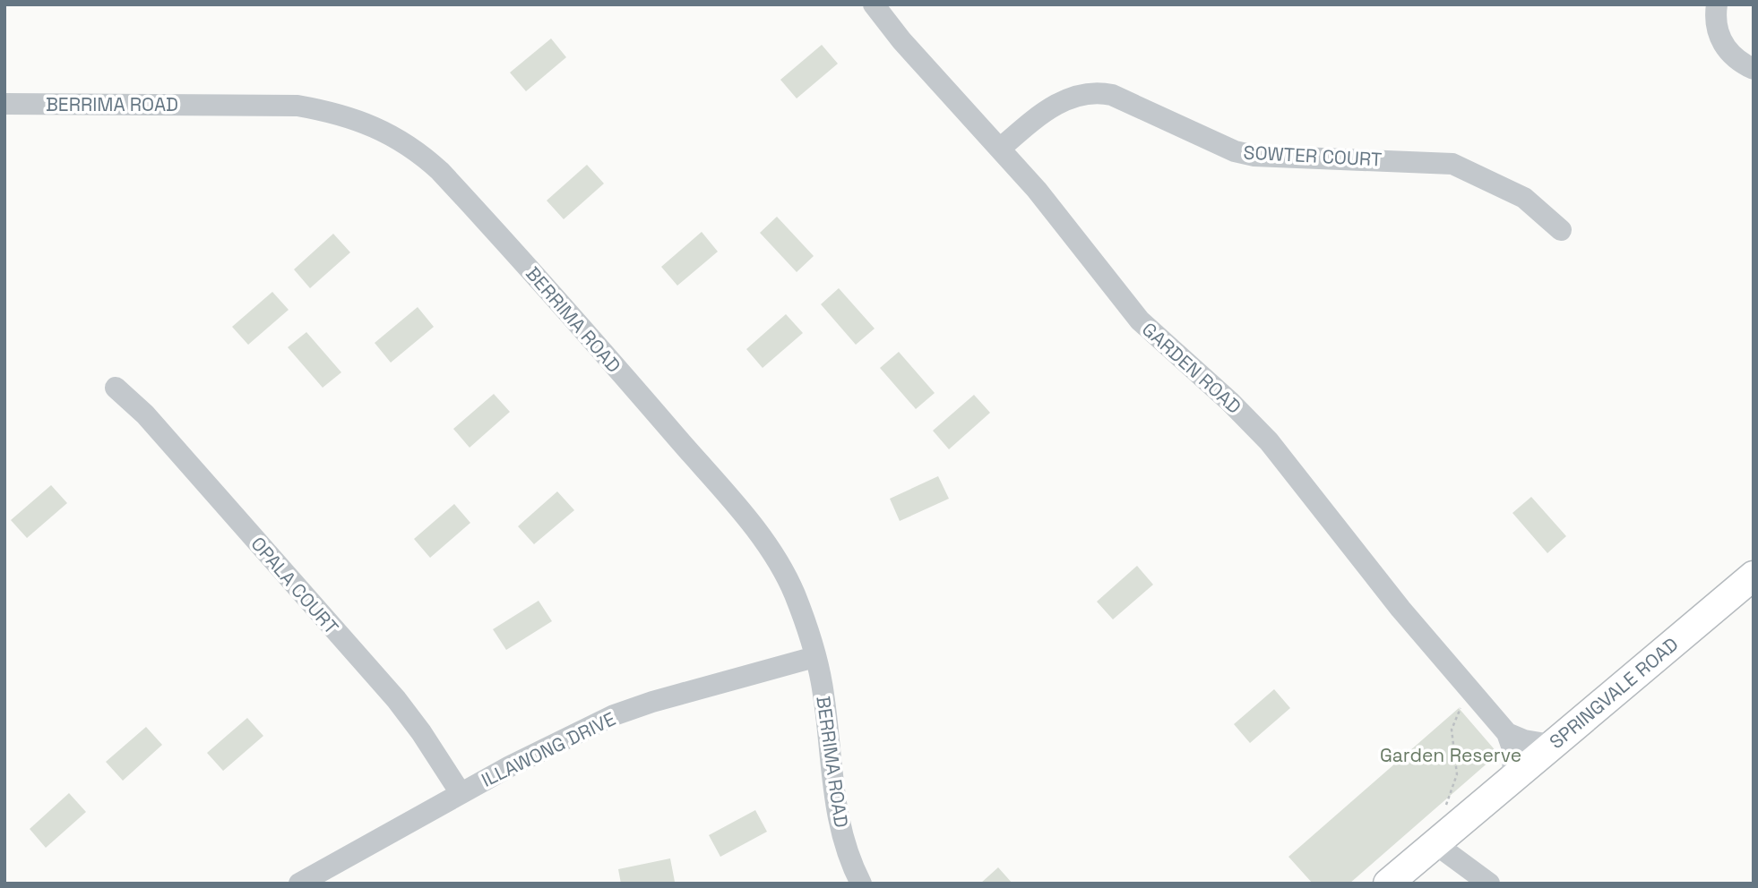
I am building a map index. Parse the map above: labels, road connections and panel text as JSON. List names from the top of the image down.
{
  "streets": {
    "main road": ["SPRINGVALE ROAD"],
    "street": [
      "BERRIMA ROAD",
      "SOWTER COURT",
      "GARDEN ROAD",
      "OPALA COURT",
      "ILLAWONG DRIVE"
    ]
  },
  "crossings": [
    ["BERRIMA ROAD", "ILLAWONG DRIVE"],
    ["SOWTER COURT", "GARDEN ROAD"],
    ["OPALA COURT", "ILLAWONG DRIVE"]
  ],
  "parks": ["Garden Reserve"]
}
